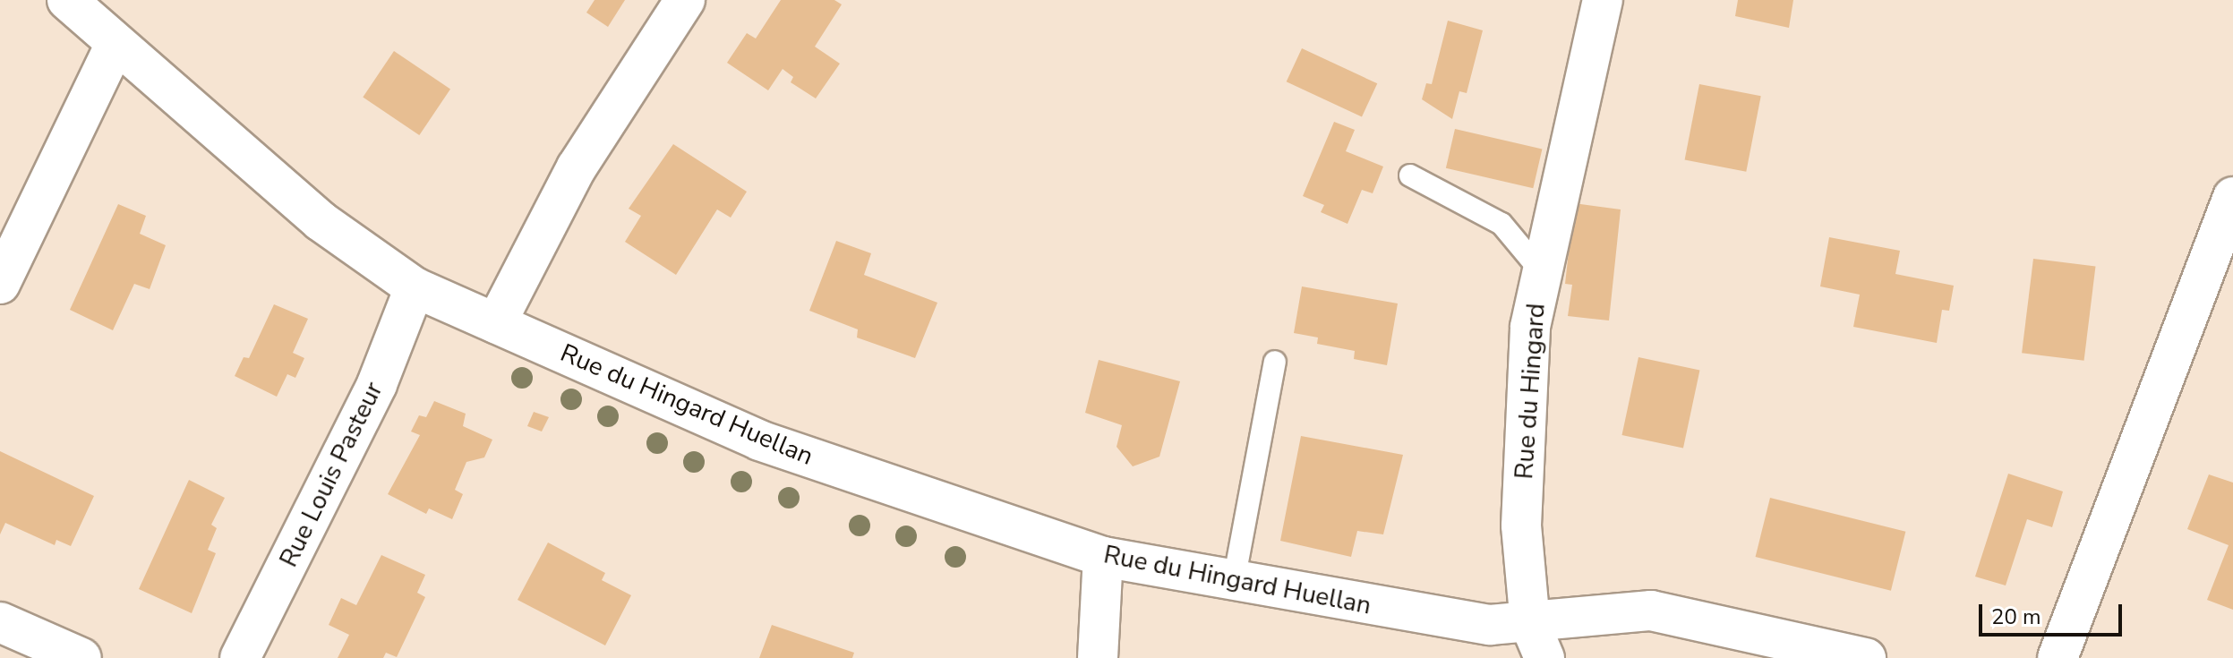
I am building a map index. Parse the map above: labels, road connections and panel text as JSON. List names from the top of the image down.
{
  "streets": {
    "street": ["Rue du Hingard", "Rue du Hingard Huellan", "Rue Louis Pasteur"]
  },
  "crossings": [
    ["Rue du Hingard", "Rue du Hingard Huellan"],
    ["Rue du Hingard Huellan", "Rue Louis Pasteur"]
  ],
  "scale_bar": "20 m"
}
